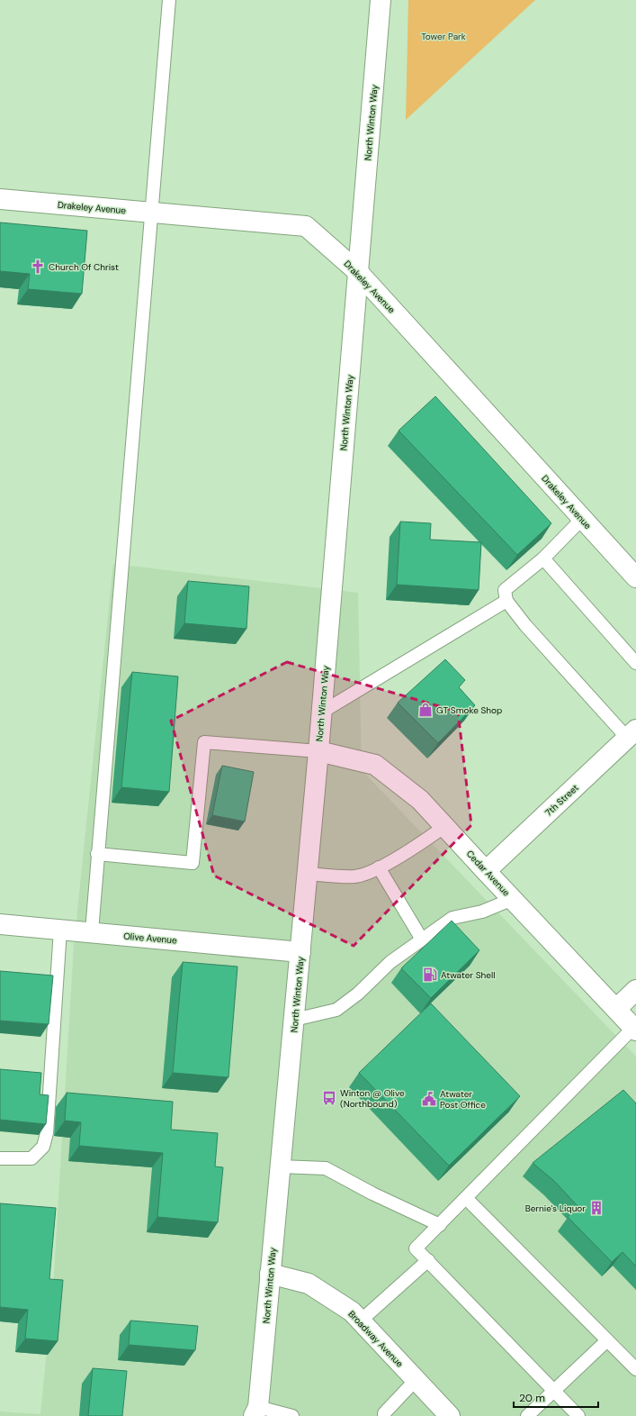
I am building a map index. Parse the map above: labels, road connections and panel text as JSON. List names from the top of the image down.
{
  "streets": {
    "main road": [
      "North Winton Way",
      "Drakeley Avenue",
      "7th Street",
      "Cedar Avenue",
      "Olive Avenue",
      "Broadway Avenue"
    ]
  },
  "crossings": [
    ["North Winton Way", "Drakeley Avenue"],
    ["North Winton Way", "Cedar Avenue"],
    ["North Winton Way", "Olive Avenue"],
    ["North Winton Way", "Broadway Avenue"],
    ["7th Street", "Cedar Avenue"]
  ],
  "parks": ["Tower Park"],
  "places": {
    "church": ["Church Of Christ"],
    "shop": ["GT Smoke Shop"],
    "fuel station": ["Atwater Shell"],
    "bus stop": ["Winton @ Olive (Northbound)"],
    "public building": ["Atwater Post Office"],
    "building": ["Bernie's Liquor"]
  },
  "scale_bar": "20 m"
}
